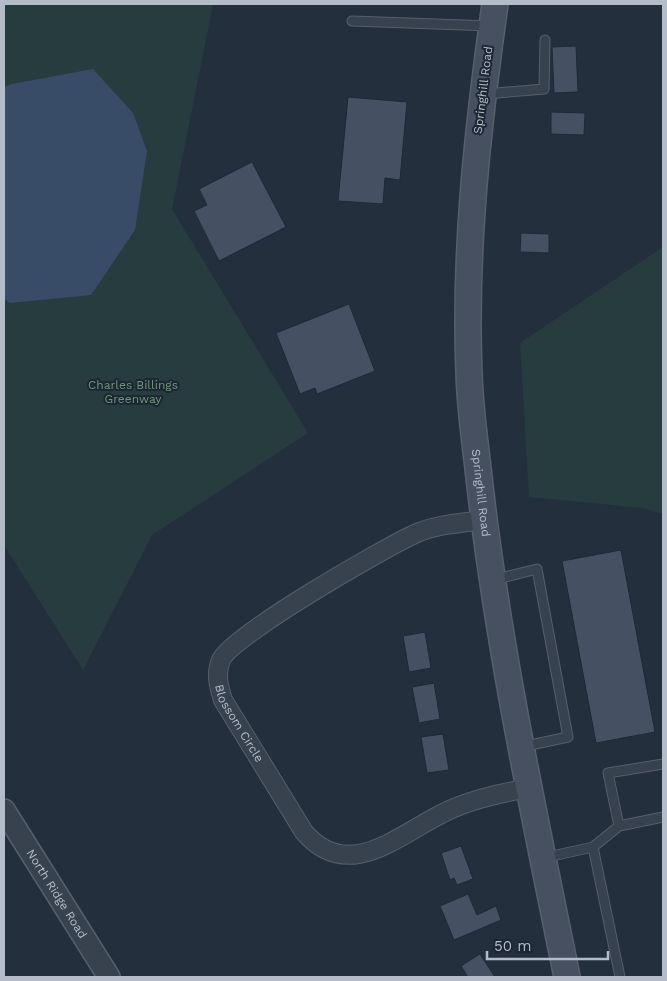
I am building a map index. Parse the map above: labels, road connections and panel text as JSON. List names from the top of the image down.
{
  "streets": {
    "main road": ["Springhill Road"],
    "street": ["Blossom Circle", "North Ridge Road"]
  },
  "crossings": [
    ["Springhill Road", "Blossom Circle"]
  ],
  "parks": ["Charles Billings Greenway"],
  "scale_bar": "50 m"
}
